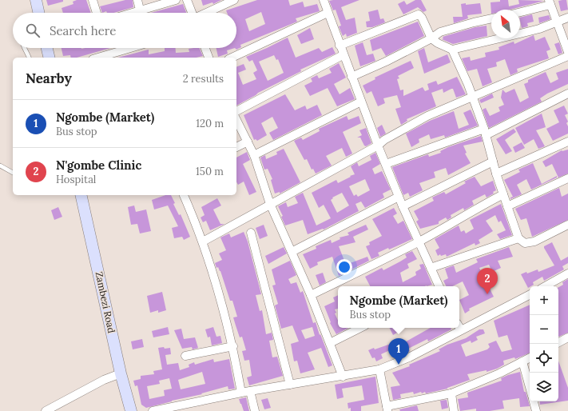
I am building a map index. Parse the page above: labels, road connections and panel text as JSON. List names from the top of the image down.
{
  "streets": {
    "main road": ["Zambezi Road"]
  },
  "north": "top left",
  "page": {
    "search": "Search here",
    "heading": ["Nearby", "2 results"],
    "list": [
      {
        "mark": "1",
        "name": "Ngombe (Market)",
        "note": "Bus stop",
        "value": "120 m"
      },
      {
        "mark": "2",
        "name": "N'gombe Clinic",
        "note": "Hospital",
        "value": "150 m"
      }
    ],
    "pins": ["2", "1"],
    "map_buttons": ["+", "−"],
    "popup": ["Ngombe (Market)", "Bus stop"]
  }
}
